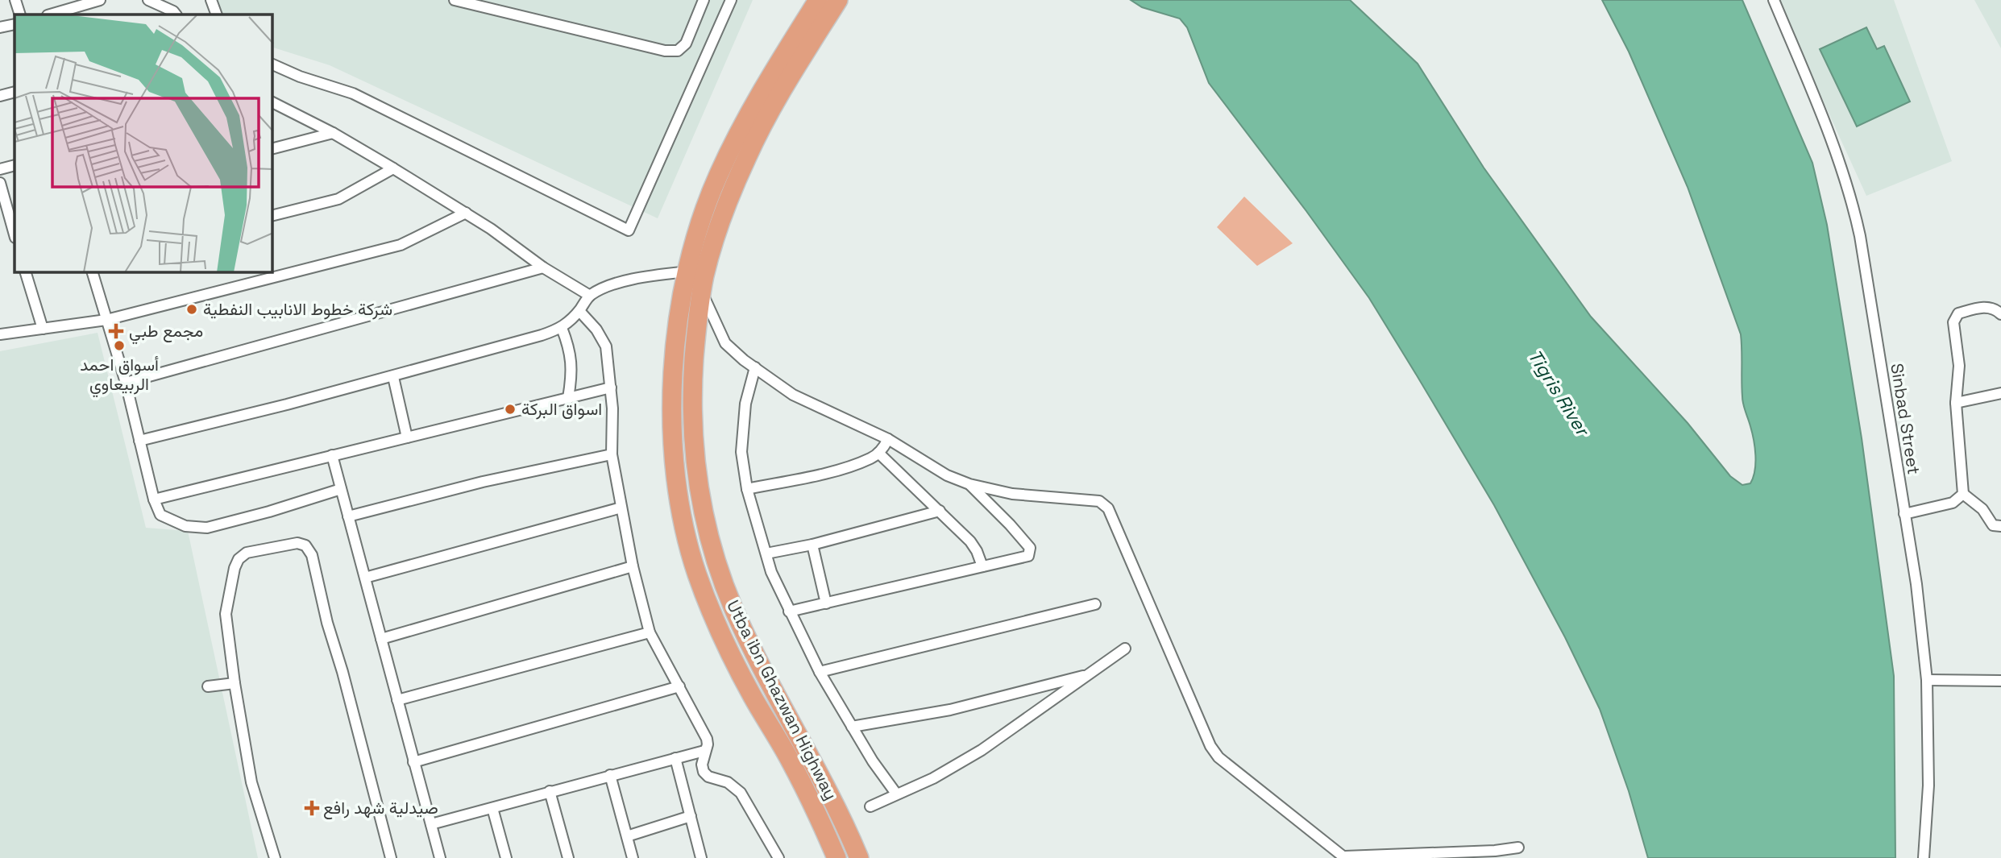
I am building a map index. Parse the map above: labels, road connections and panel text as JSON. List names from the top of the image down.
{
  "streets": {
    "highway": ["Utba ibn Ghazwan Highway"],
    "street": ["Sinbad Street"]
  },
  "water": ["Tigris River"],
  "places": {
    "other": ["شركة خطوط الانابيب النفطية", "أسواق احمد الربيعاوي", "اسواق البركة"],
    "health": ["مجمع طبي", "صيدلية شهد رافع"]
  }
}
